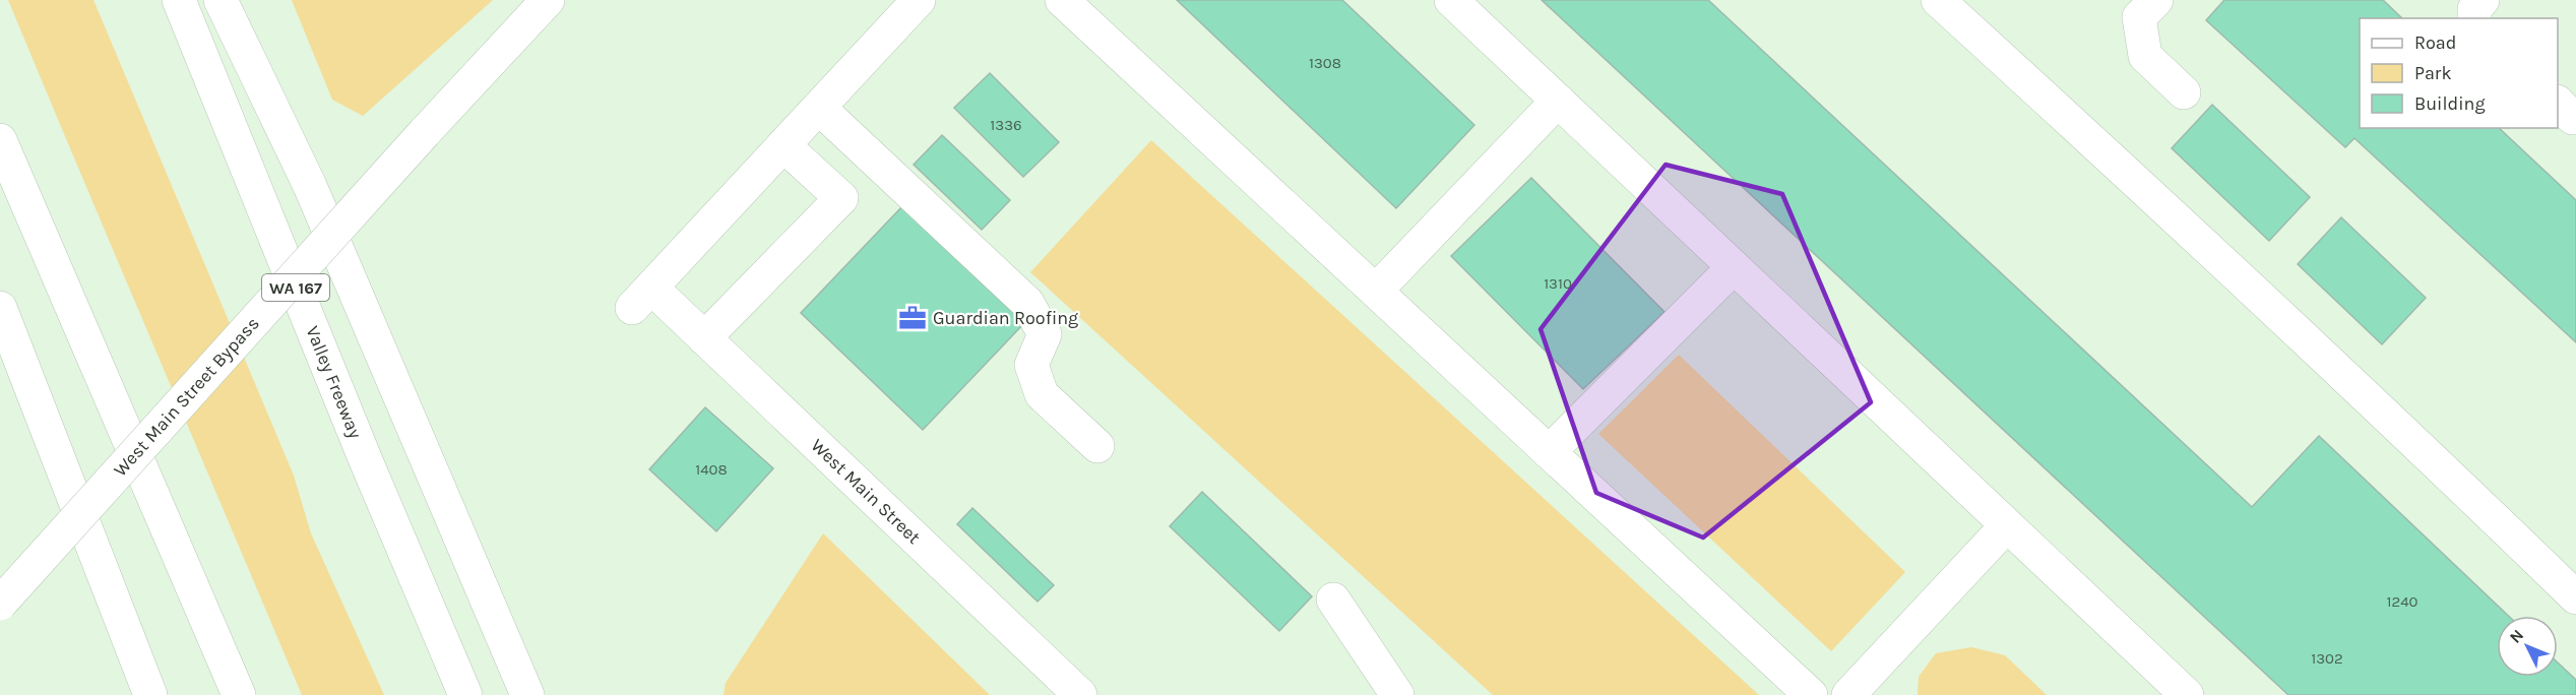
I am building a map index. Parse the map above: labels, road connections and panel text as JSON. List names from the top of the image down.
{
  "streets": {
    "main road": [
      "WA 167",
      "Valley Freeway",
      "West Main Street Bypass",
      "West Main Street"
    ]
  },
  "places": {
    "office": ["Guardian Roofing"]
  },
  "house_numbers": [
    "1308",
    "1336",
    "1310",
    "1408",
    "1240",
    "1302"
  ],
  "legend": ["Road", "Park", "Building"],
  "north": "top left"
}
